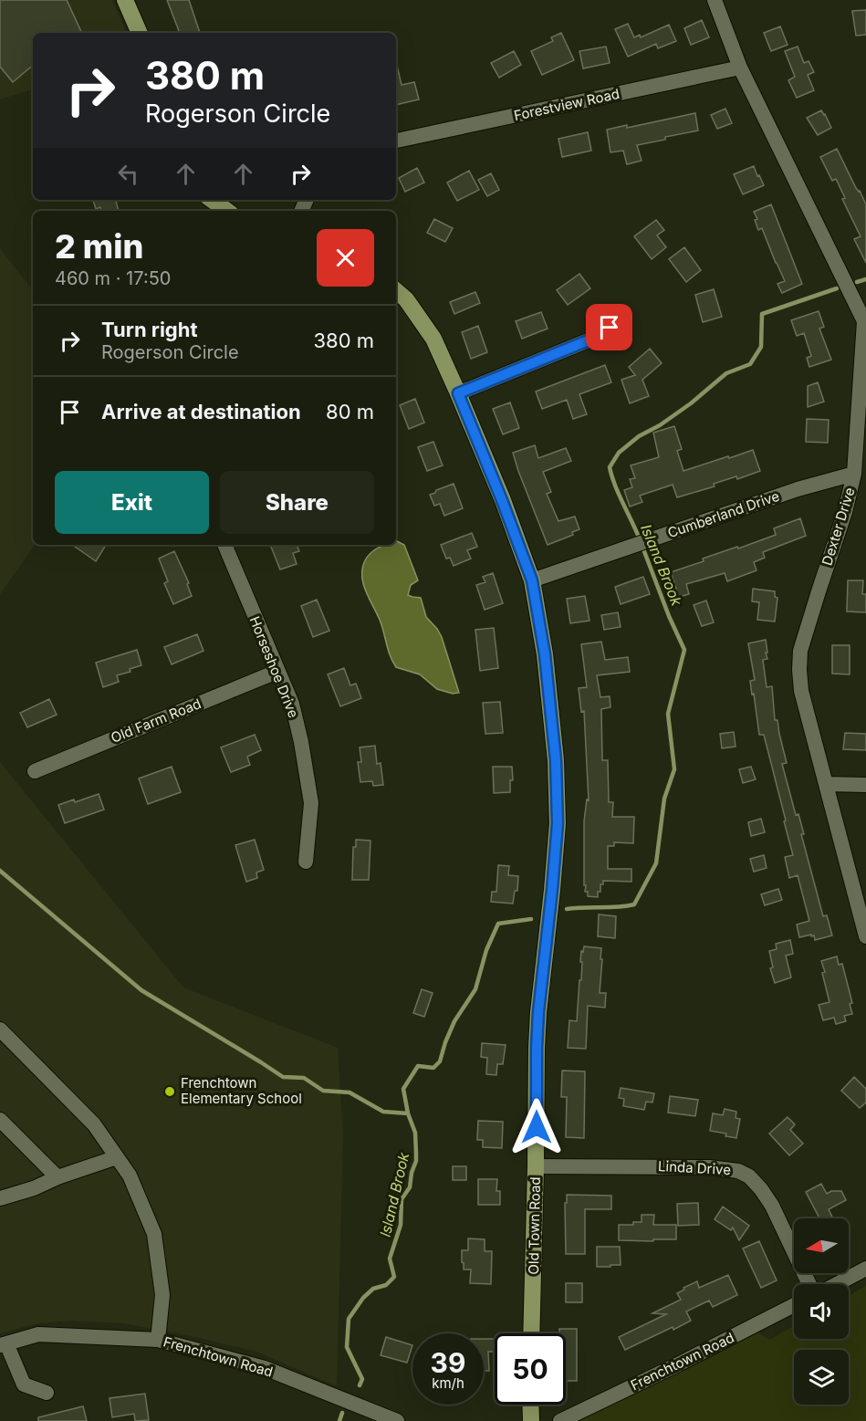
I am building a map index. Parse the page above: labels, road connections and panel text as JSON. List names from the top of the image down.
{
  "streets": {
    "main road": ["Old Town Road"],
    "street": [
      "Forestview Road",
      "Cumberland Drive",
      "Dexter Drive",
      "Horseshoe Drive",
      "Old Farm Road",
      "Linda Drive",
      "Frenchtown Road"
    ]
  },
  "crossings": [
    ["Forestview Road", "Dexter Drive"],
    ["Cumberland Drive", "Dexter Drive"],
    ["Cumberland Drive", "Old Town Road"],
    ["Horseshoe Drive", "Old Farm Road"],
    ["Linda Drive", "Old Town Road"]
  ],
  "water": ["Island Brook"],
  "places": ["Frenchtown Elementary School"],
  "north": "left",
  "page": {
    "turn": ["380 m", "Rogerson Circle"],
    "heading": ["2 min", "460 m · 17:50"],
    "list": [
      {
        "name": "Turn right",
        "note": "Rogerson Circle",
        "value": "380 m"
      },
      {
        "name": "Arrive at destination",
        "value": "80 m"
      }
    ],
    "buttons": ["Exit", "Share"],
    "speed": "39 km/h",
    "limit": "50"
  }
}
